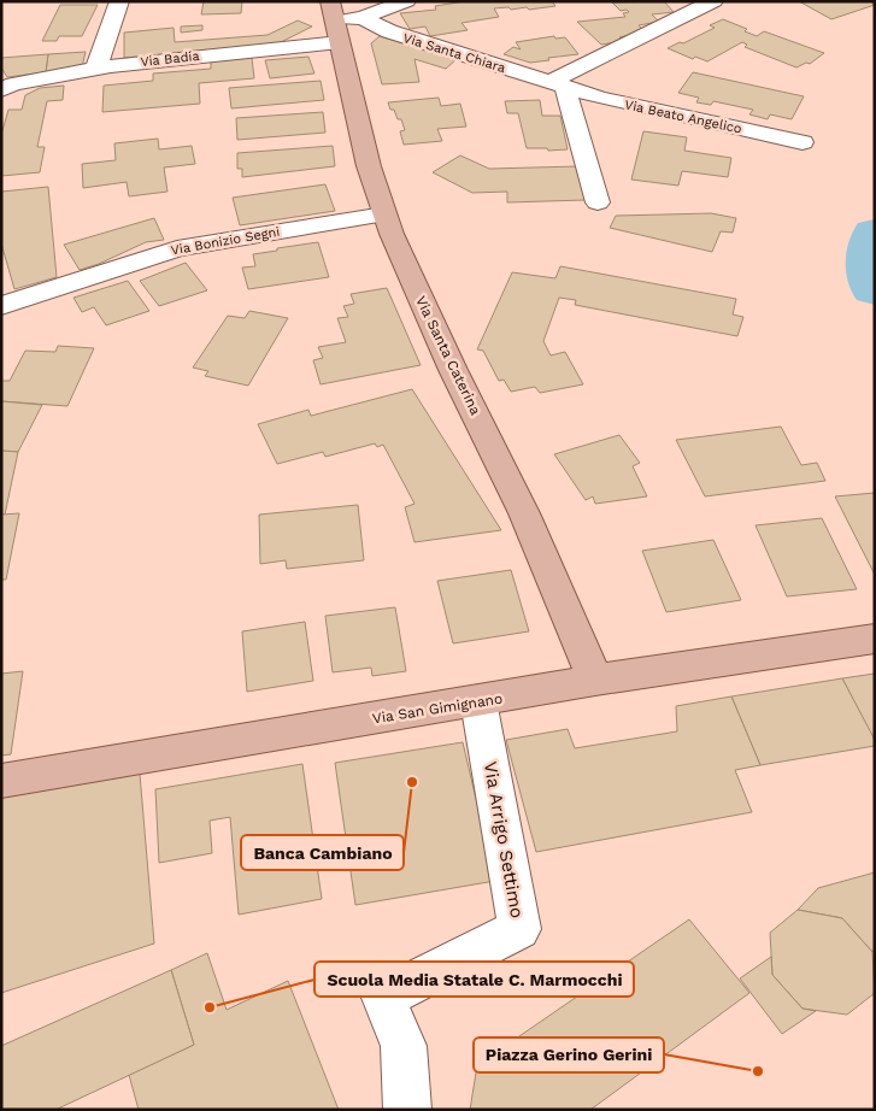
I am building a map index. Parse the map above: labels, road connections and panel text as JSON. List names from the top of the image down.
{
  "streets": {
    "main road": ["Via Santa Caterina", "Via San Gimignano"],
    "street": [
      "Via Santa Chiara",
      "Via Badia",
      "Via Beato Angelico",
      "Via Bonizio Segni",
      "Via Arrigo Settimo"
    ]
  },
  "crossings": [
    ["Via Santa Chiara", "Via Badia"],
    ["Via Santa Chiara", "Via Beato Angelico"],
    ["Via Santa Chiara", "Via Santa Caterina"],
    ["Via Badia", "Via Santa Caterina"],
    ["Via Bonizio Segni", "Via Santa Caterina"],
    ["Via Santa Caterina", "Via San Gimignano"],
    ["Via San Gimignano", "Via Arrigo Settimo"]
  ],
  "places": ["Banca Cambiano", "Scuola Media Statale C. Marmocchi", "Piazza Gerino Gerini"]
}
